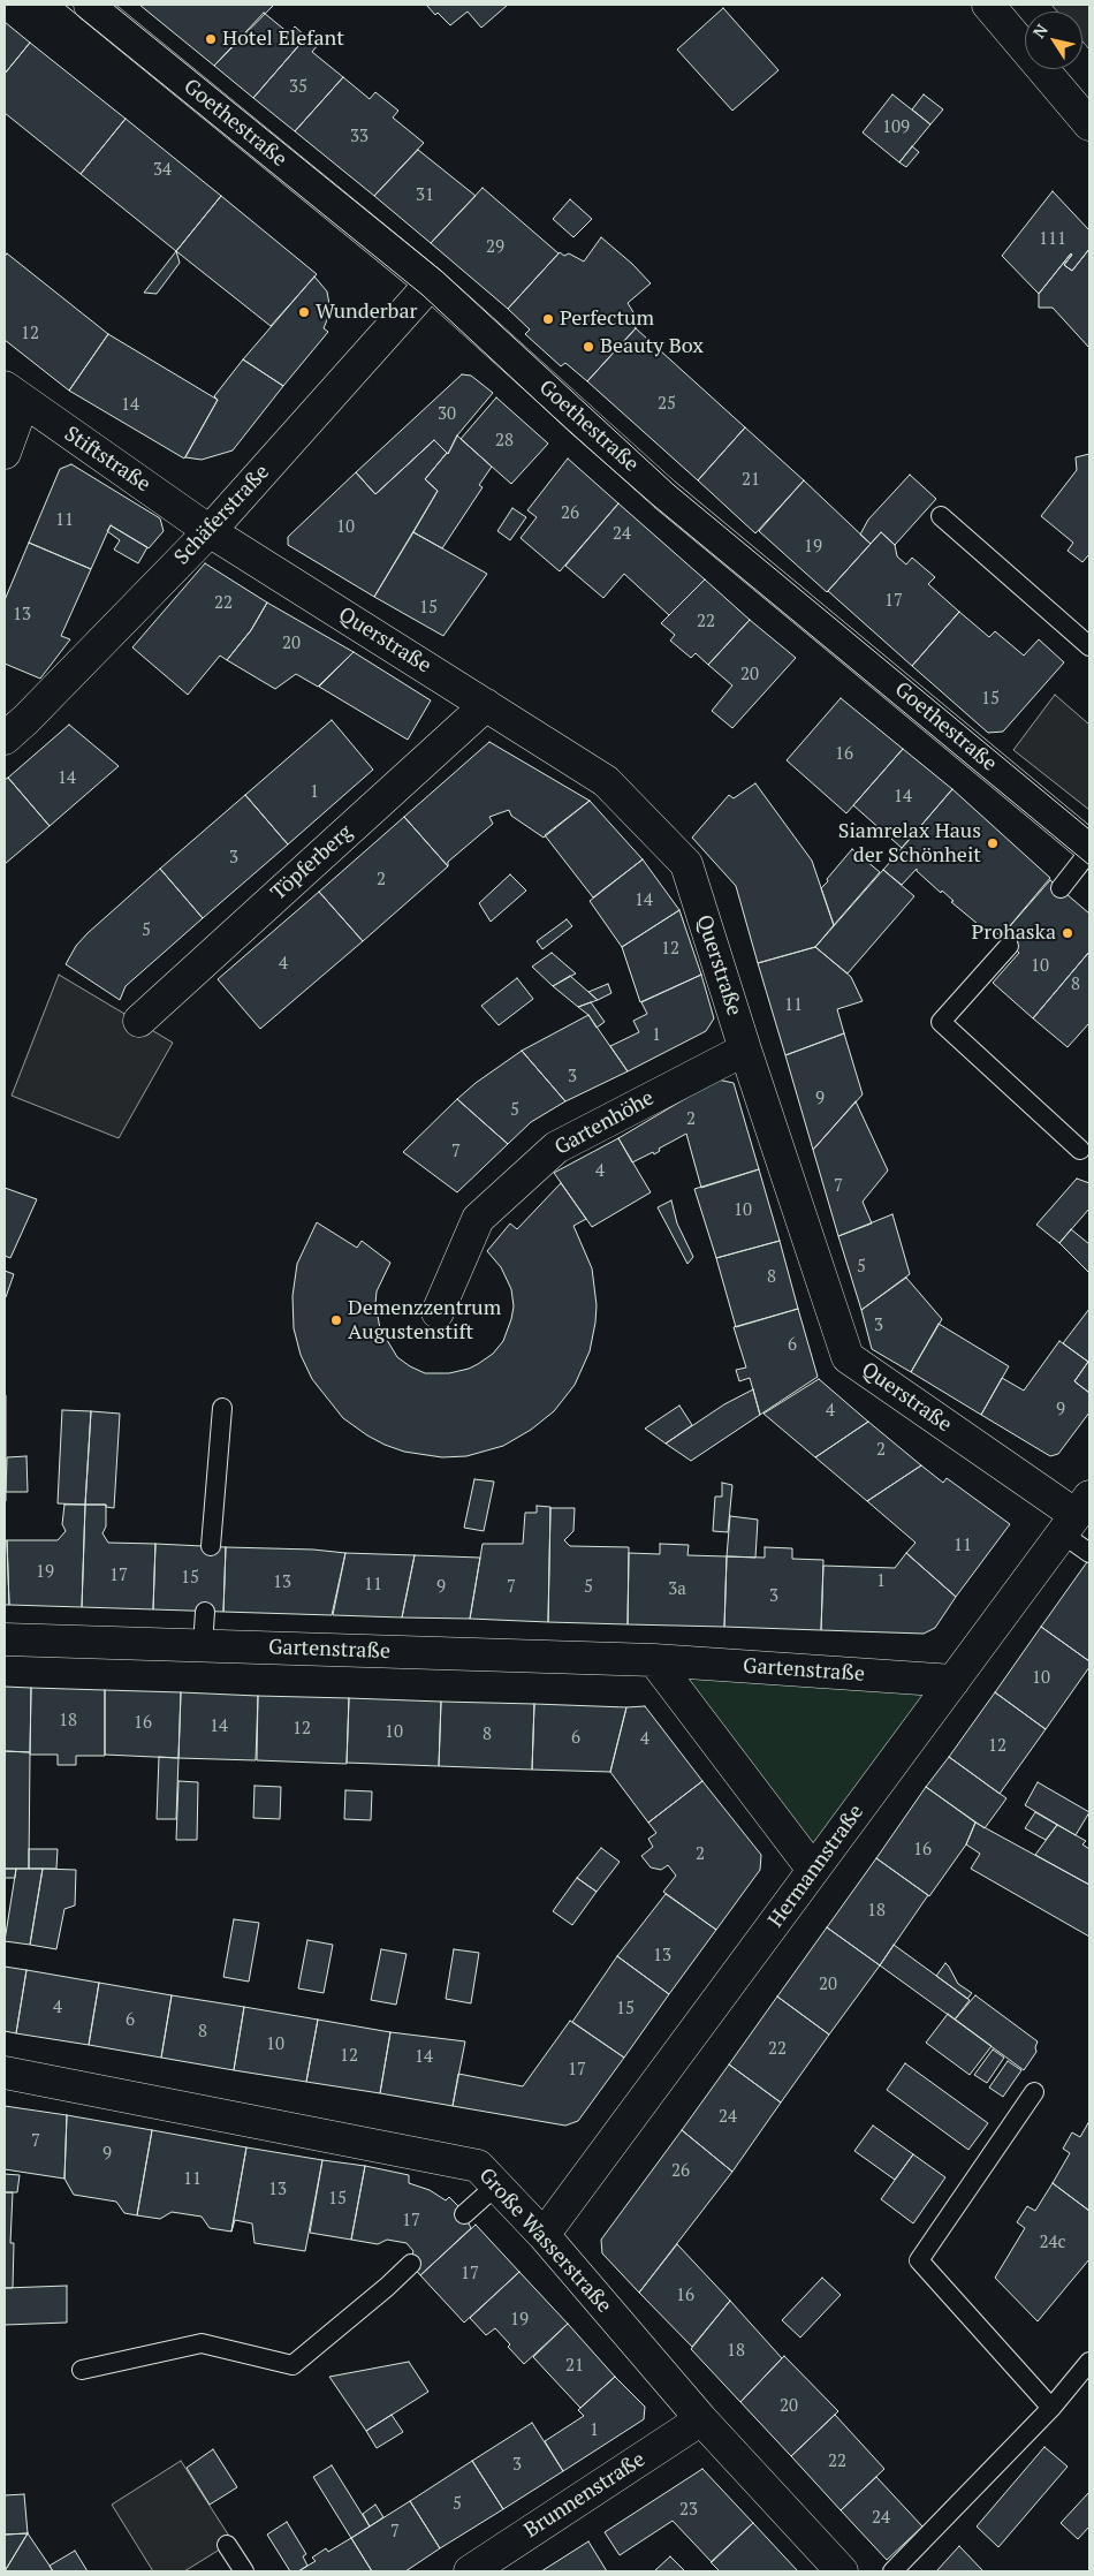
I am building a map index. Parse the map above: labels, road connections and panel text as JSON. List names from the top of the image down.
{
  "streets": {
    "street": [
      "Goethestraße",
      "Stiftstraße",
      "Schäferstraße",
      "Querstraße",
      "Töpferberg",
      "Gartenhöhe",
      "Gartenstraße",
      "Hermannstraße",
      "Große Wasserstraße",
      "Brunnenstraße"
    ]
  },
  "crossings": [
    ["Goethestraße", "Schäferstraße"],
    ["Stiftstraße", "Schäferstraße"],
    ["Stiftstraße", "Querstraße"],
    ["Schäferstraße", "Querstraße"],
    ["Querstraße", "Töpferberg"],
    ["Querstraße", "Gartenhöhe"],
    ["Querstraße", "Hermannstraße"],
    ["Gartenstraße", "Hermannstraße"],
    ["Hermannstraße", "Große Wasserstraße"],
    ["Große Wasserstraße", "Brunnenstraße"]
  ],
  "places": [
    "Hotel Elefant",
    "Wunderbar",
    "Perfectum",
    "Beauty Box",
    "Siamrelax Haus der Schönheit",
    "Prohaska",
    "Demenzzentrum Augustenstift"
  ],
  "house_numbers": [
    "35",
    "109",
    "33",
    "34",
    "31",
    "111",
    "29",
    "12",
    "25",
    "14",
    "30",
    "28",
    "21",
    "26",
    "11",
    "10",
    "24",
    "19",
    "17",
    "22",
    "15",
    "13",
    "22",
    "20",
    "20",
    "15",
    "16",
    "14",
    "1",
    "14",
    "3",
    "2",
    "14",
    "5",
    "12",
    "4",
    "10",
    "8",
    "11",
    "1",
    "3",
    "9",
    "5",
    "2",
    "7",
    "4",
    "7",
    "10",
    "5",
    "8",
    "3",
    "6",
    "9",
    "4",
    "2",
    "11",
    "19",
    "17",
    "15",
    "1",
    "13",
    "11",
    "9",
    "7",
    "5",
    "3a",
    "3",
    "10",
    "18",
    "16",
    "14",
    "12",
    "10",
    "8",
    "6",
    "4",
    "12",
    "16",
    "2",
    "18",
    "13",
    "20",
    "4",
    "15",
    "6",
    "8",
    "10",
    "22",
    "12",
    "14",
    "17",
    "24",
    "7",
    "9",
    "26",
    "11",
    "13",
    "15",
    "17",
    "24c",
    "17",
    "16",
    "19",
    "18",
    "21",
    "20",
    "1",
    "22",
    "3",
    "5",
    "23",
    "24",
    "7"
  ],
  "north": "top left"
}
